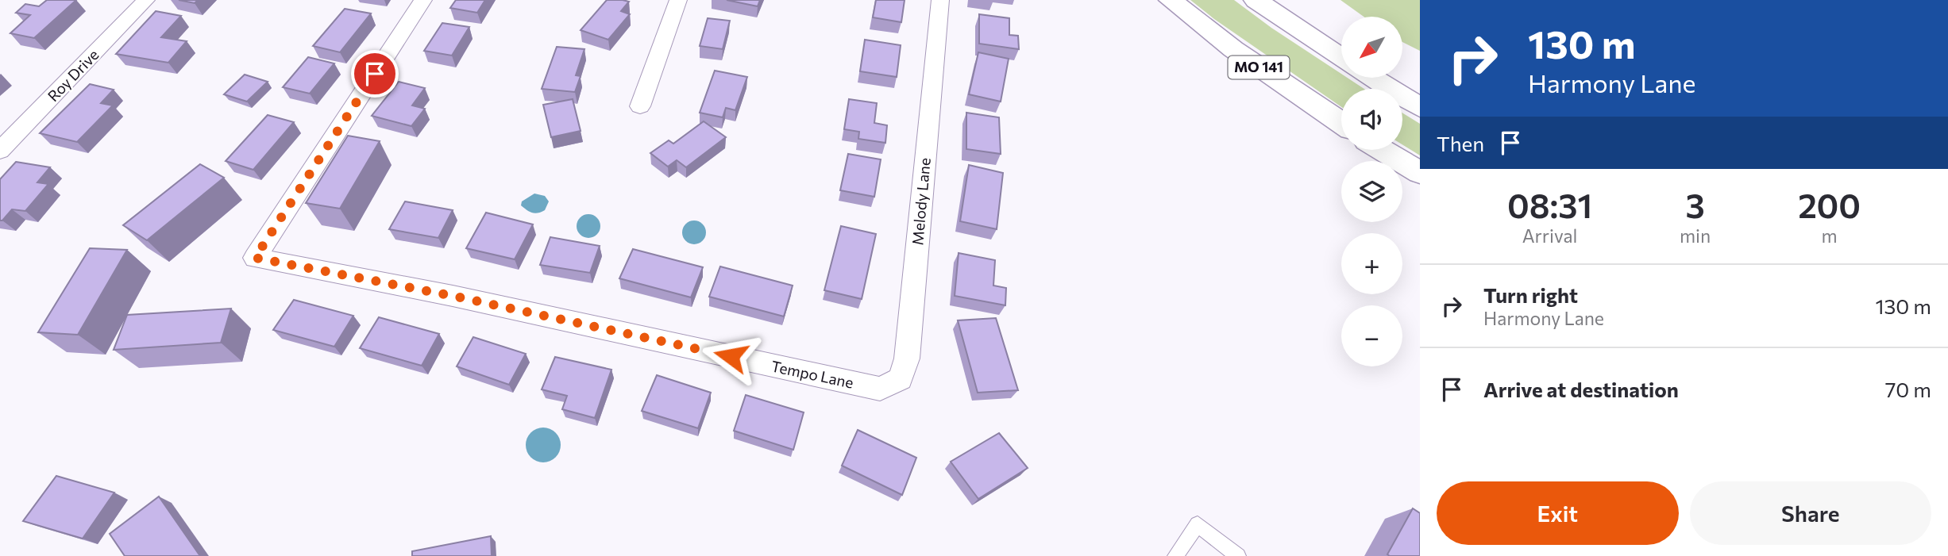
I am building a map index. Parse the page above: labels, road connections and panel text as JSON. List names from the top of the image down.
{
  "streets": {
    "highway": ["MO 141"],
    "street": ["Roy Drive", "Melody Lane", "Tempo Lane"]
  },
  "crossings": [
    ["Melody Lane", "Tempo Lane"]
  ],
  "north": "bottom left",
  "page": {
    "turn": ["130 m", "Harmony Lane"],
    "map_buttons": ["+", "−"],
    "then": "Then",
    "eta": [
      "08:31",
      "Arrival",
      "3",
      "min",
      "200",
      "m"
    ],
    "list": [
      {
        "name": "Turn right",
        "note": "Harmony Lane",
        "value": "130 m"
      },
      {
        "name": "Arrive at destination",
        "value": "70 m"
      }
    ],
    "buttons": ["Exit", "Share"]
  }
}
